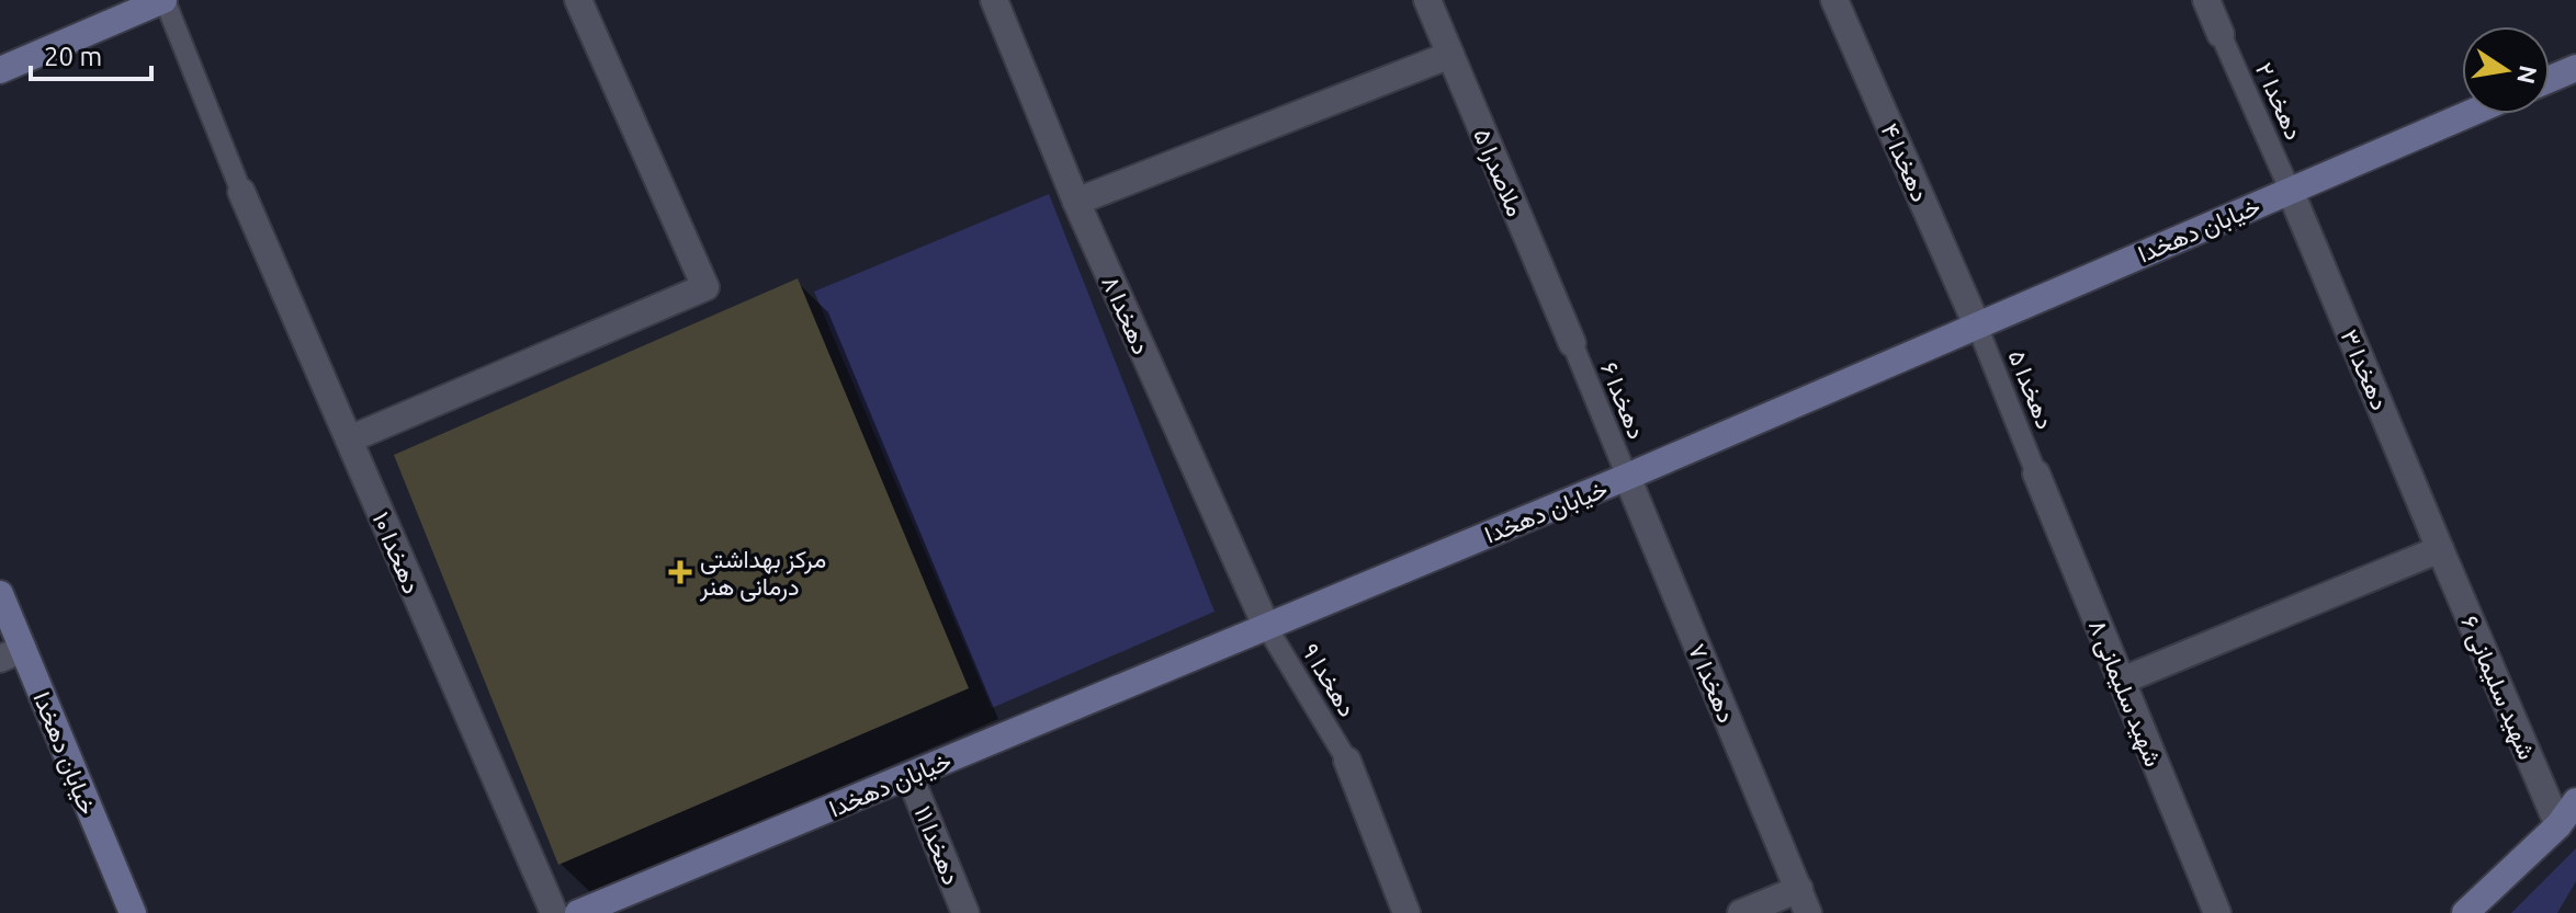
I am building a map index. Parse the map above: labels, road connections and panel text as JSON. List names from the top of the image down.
{
  "streets": {
    "street": [
      "دهخدا ۴",
      "ملاصدرا ۵",
      "خیابان دهخدا",
      "دهخدا ۸",
      "دهخدا ۳",
      "دهخدا ۱۰",
      "دهخدا ۷",
      "شهید سلیمانی ۶",
      "شهید سلیمانی ۸",
      "دهخدا ۱۱"
    ],
    "lane": [
      "دهخدا ۲",
      "دهخدا ۵",
      "دهخدا ۶",
      "دهخدا ۹"
    ]
  },
  "crossings": [
    ["دهخدا ۲", "خیابان دهخدا"],
    ["دهخدا ۲", "دهخدا ۳"],
    ["دهخدا ۴", "خیابان دهخدا"],
    ["دهخدا ۴", "دهخدا ۵"],
    ["ملاصدرا ۵", "دهخدا ۶"],
    ["خیابان دهخدا", "دهخدا ۸"],
    ["خیابان دهخدا", "دهخدا ۳"],
    ["خیابان دهخدا", "دهخدا ۵"],
    ["خیابان دهخدا", "دهخدا ۶"],
    ["خیابان دهخدا", "دهخدا ۹"],
    ["خیابان دهخدا", "دهخدا ۷"],
    ["خیابان دهخدا", "دهخدا ۱۱"],
    ["دهخدا ۸", "دهخدا ۹"],
    ["دهخدا ۳", "شهید سلیمانی ۶"],
    ["دهخدا ۵", "شهید سلیمانی ۸"],
    ["دهخدا ۶", "دهخدا ۷"]
  ],
  "places": {
    "health": ["مرکز بهداشتی درمانی هنر"]
  },
  "scale_bar": "20 m",
  "north": "right"
}
